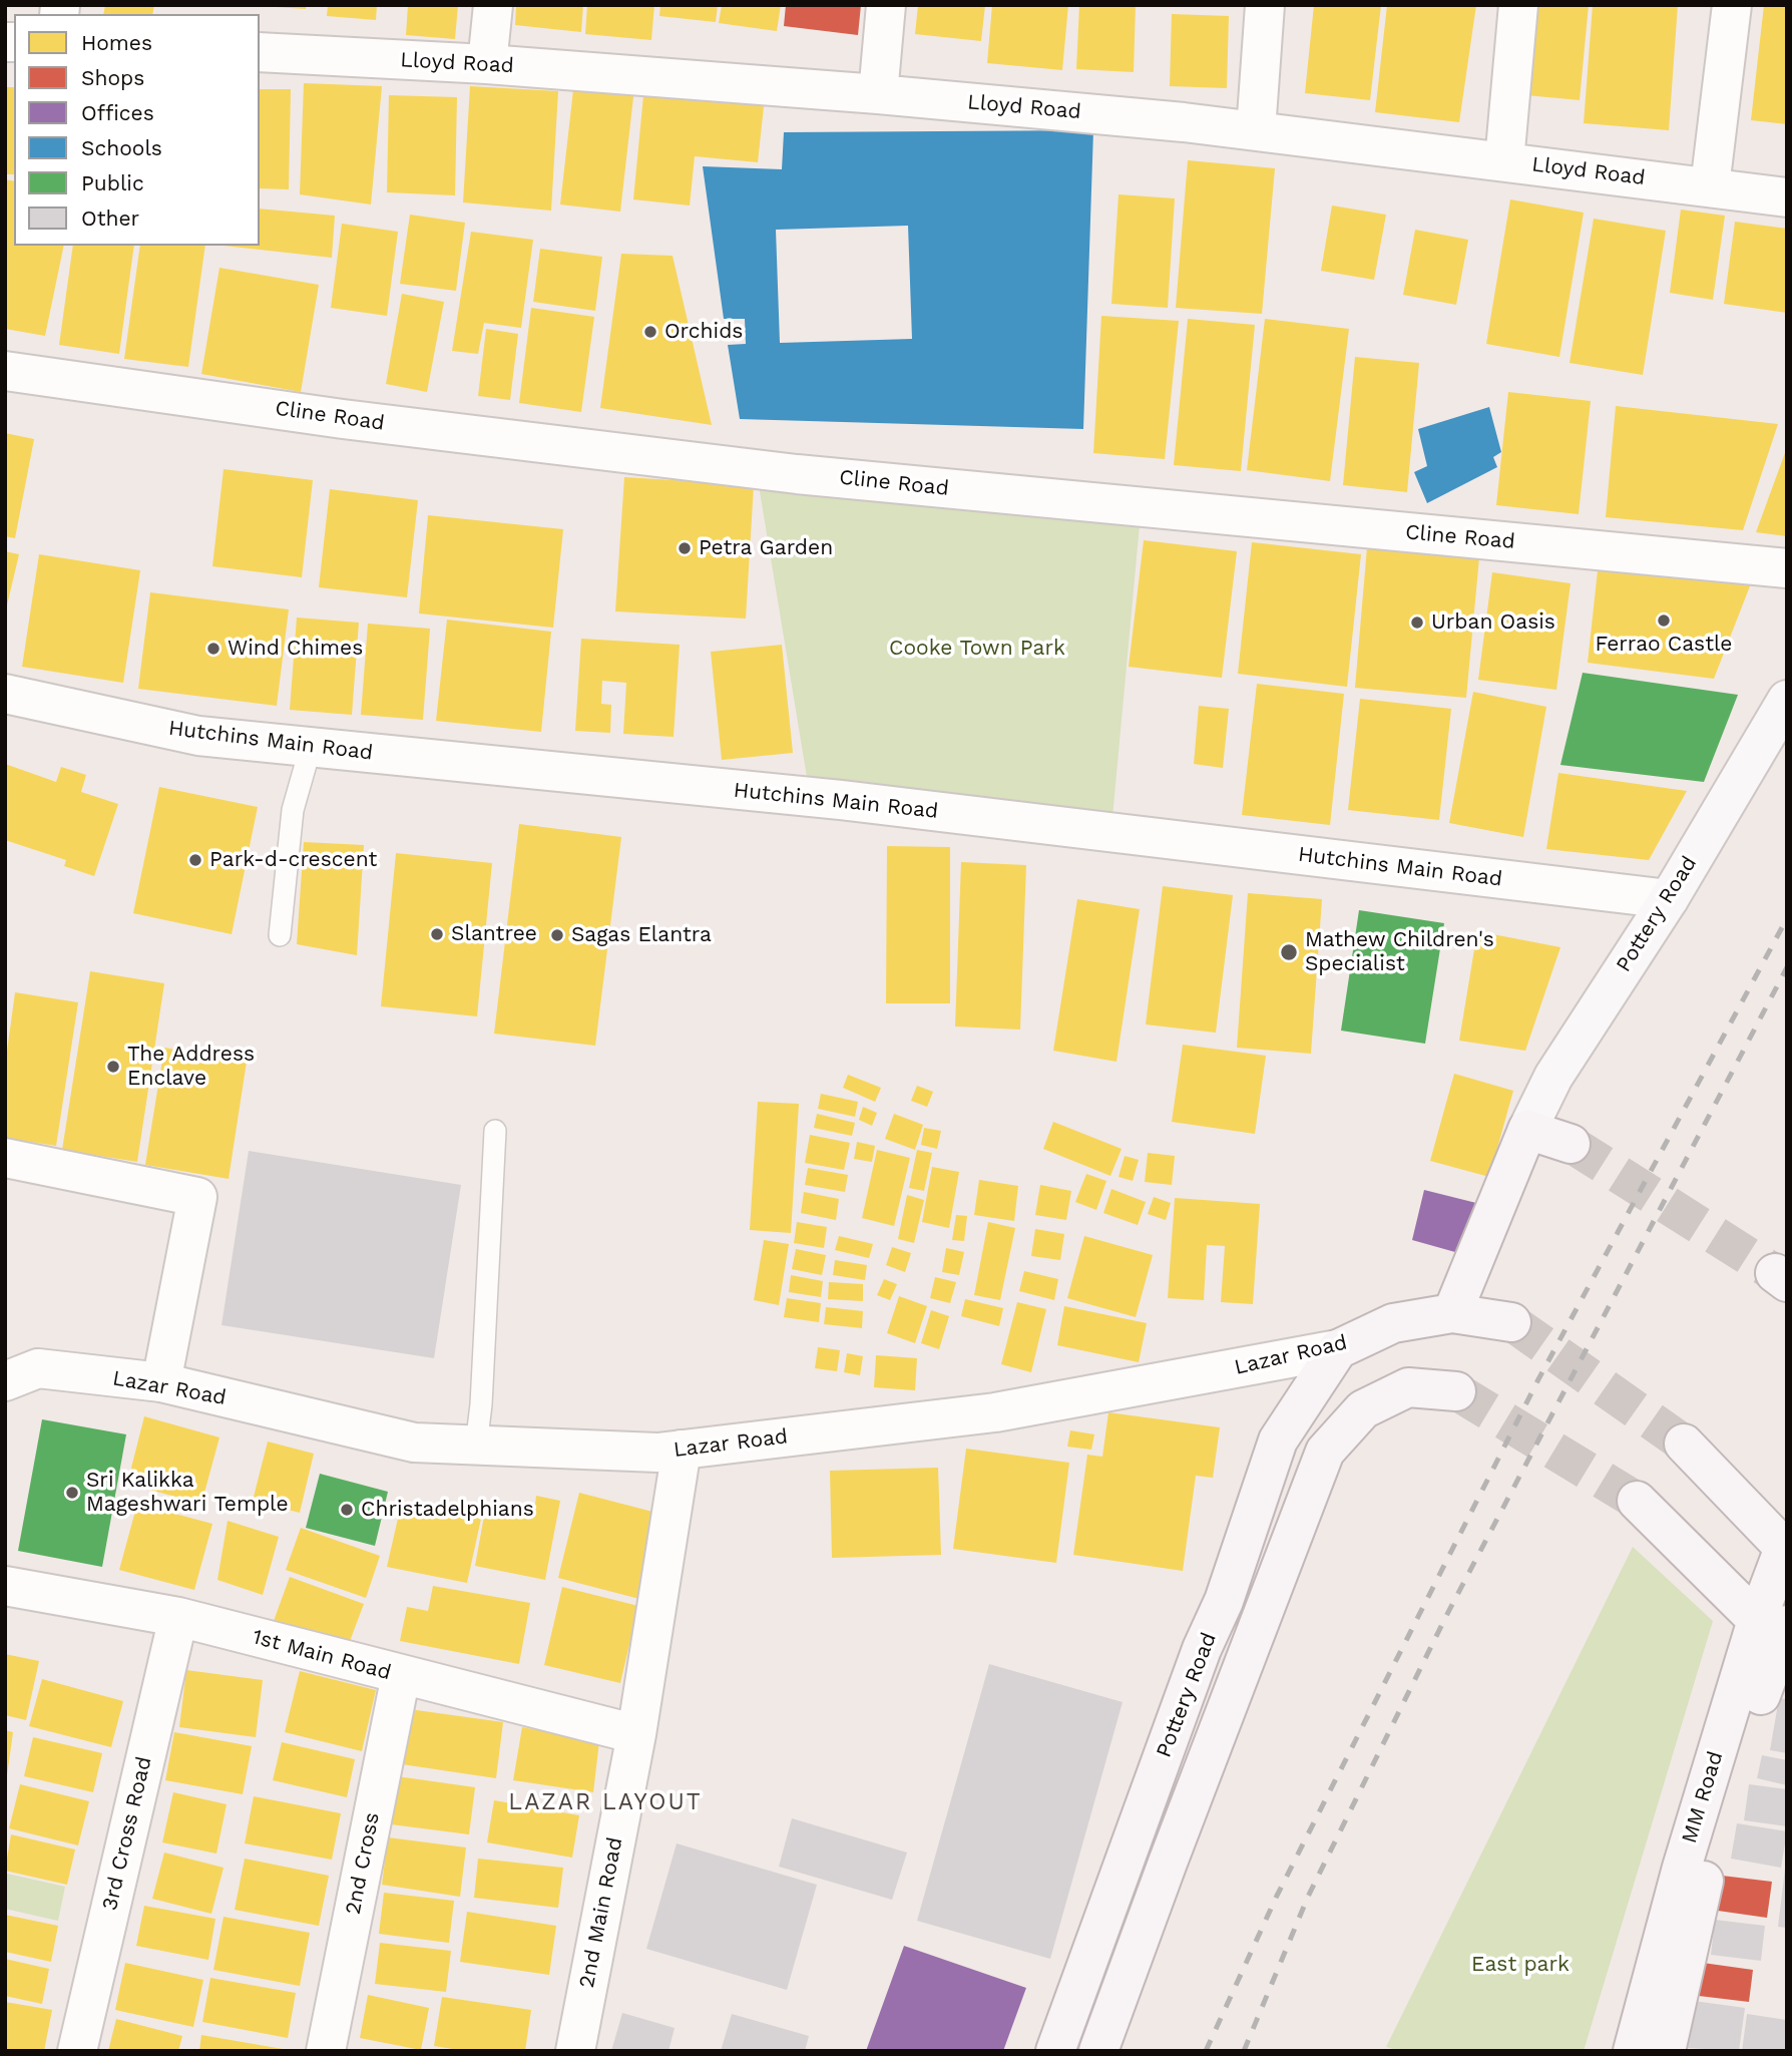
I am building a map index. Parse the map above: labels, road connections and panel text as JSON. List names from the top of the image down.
{
  "streets": {
    "main road": ["Pottery Road", "Lazar Road", "MM Road"],
    "street": [
      "Lloyd Road",
      "Cline Road",
      "Hutchins Main Road",
      "1st Main Road",
      "3rd Cross Road",
      "2nd Cross",
      "2nd Main Road"
    ]
  },
  "crossings": [
    ["Hutchins Main Road", "Pottery Road"],
    ["Pottery Road", "Lazar Road"],
    ["Lazar Road", "2nd Main Road"],
    ["1st Main Road", "3rd Cross Road"],
    ["1st Main Road", "2nd Cross"],
    ["1st Main Road", "2nd Main Road"]
  ],
  "districts": ["LAZAR LAYOUT"],
  "parks": ["Cooke Town Park", "East park"],
  "places": [
    "Orchids",
    "Petra Garden",
    "Ferrao Castle",
    "Urban Oasis",
    "Wind Chimes",
    "Park-d-crescent",
    "Slantree",
    "Sagas Elantra",
    "Mathew Children's Specialist",
    "The Address Enclave",
    "Sri Kalikka Mageshwari Temple",
    "Christadelphians"
  ],
  "legend": [
    "Homes",
    "Shops",
    "Offices",
    "Schools",
    "Public",
    "Other"
  ]
}
